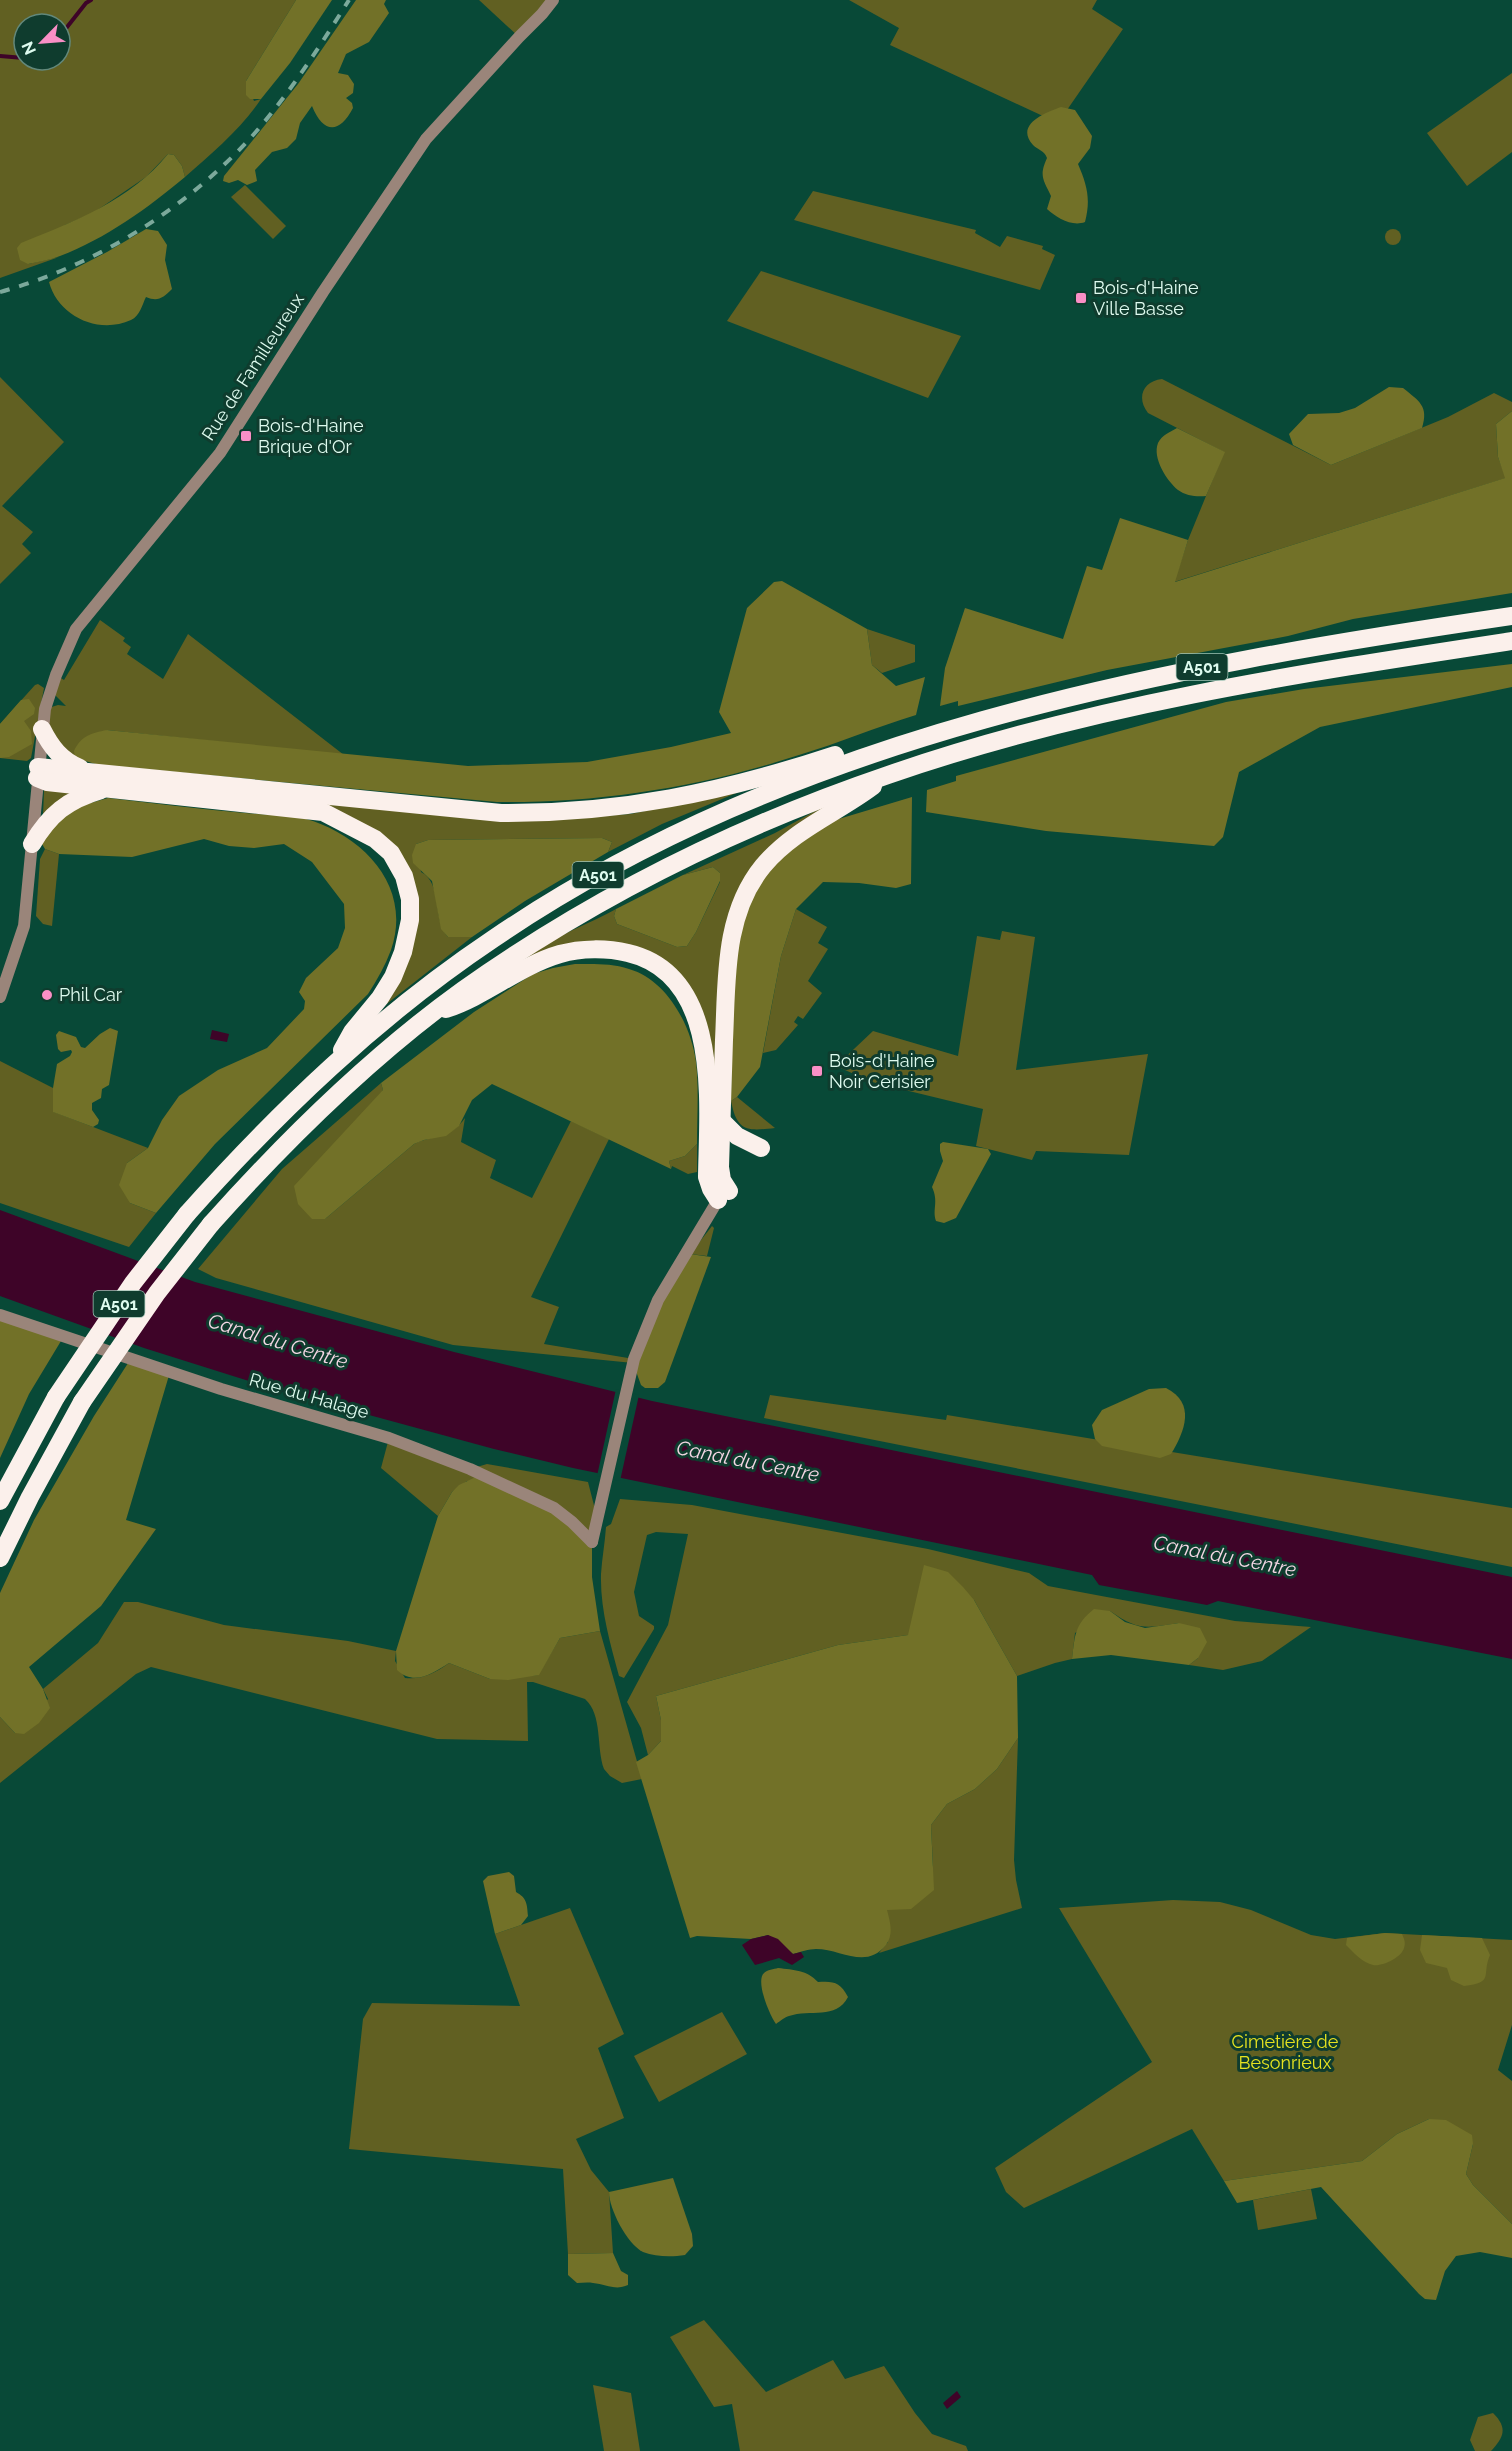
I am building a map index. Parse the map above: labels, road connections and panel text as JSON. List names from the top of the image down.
{
  "streets": {
    "highway": ["A501"],
    "street": ["Rue de Familleureux", "Rue du Halage"]
  },
  "water": ["Canal du Centre"],
  "parks": ["Cimetière de Besonrieux"],
  "places": {
    "transit": ["Bois-d'Haine Ville Basse", "Bois-d'Haine Brique d'Or", "Bois-d'Haine Noir Cerisier"],
    "other": ["Phil Car"]
  },
  "north": "bottom left"
}
